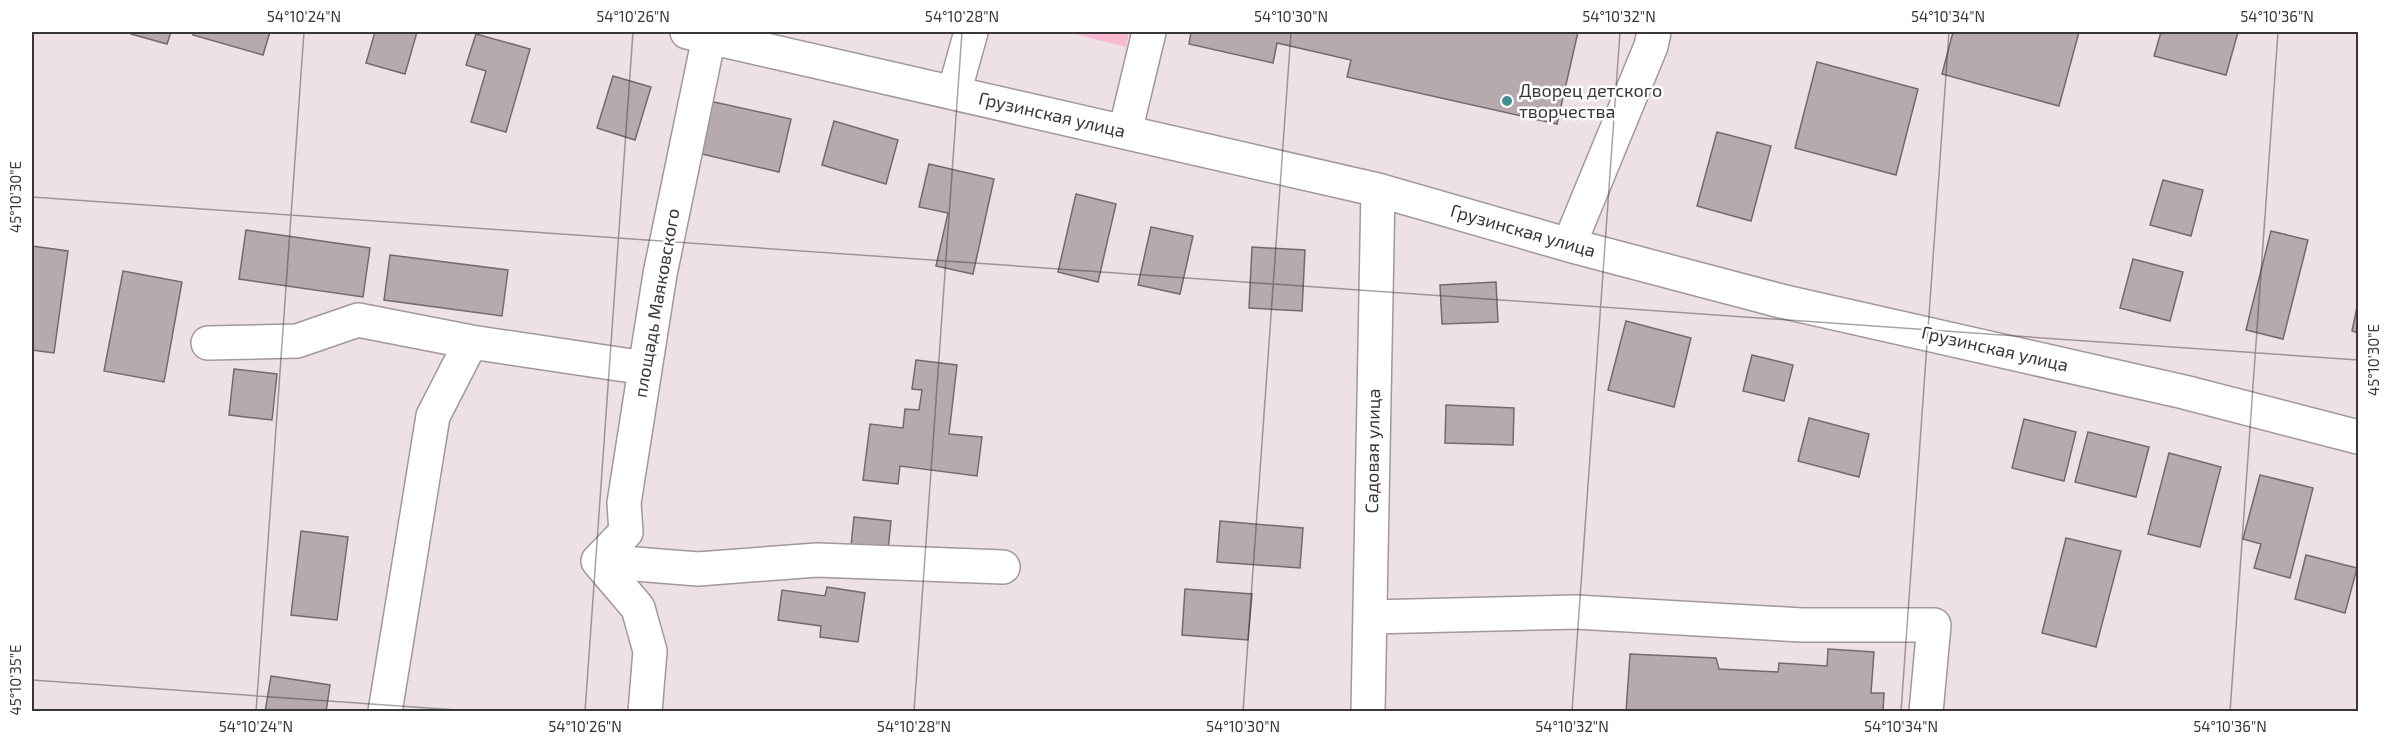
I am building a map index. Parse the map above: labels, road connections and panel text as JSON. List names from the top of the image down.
{
  "streets": {
    "street": ["Грузинская улица", "площадь Маяковского", "Садовая улица"]
  },
  "crossings": [
    ["Грузинская улица", "площадь Маяковского"],
    ["Грузинская улица", "Садовая улица"]
  ],
  "places": ["Дворец детского творчества"],
  "coordinates": [
    "54°10'24\"N",
    "54°10'26\"N",
    "54°10'28\"N",
    "54°10'30\"N",
    "54°10'32\"N",
    "54°10'34\"N",
    "54°10'36\"N",
    "45°10'30\"E",
    "45°10'35\"E"
  ]
}
